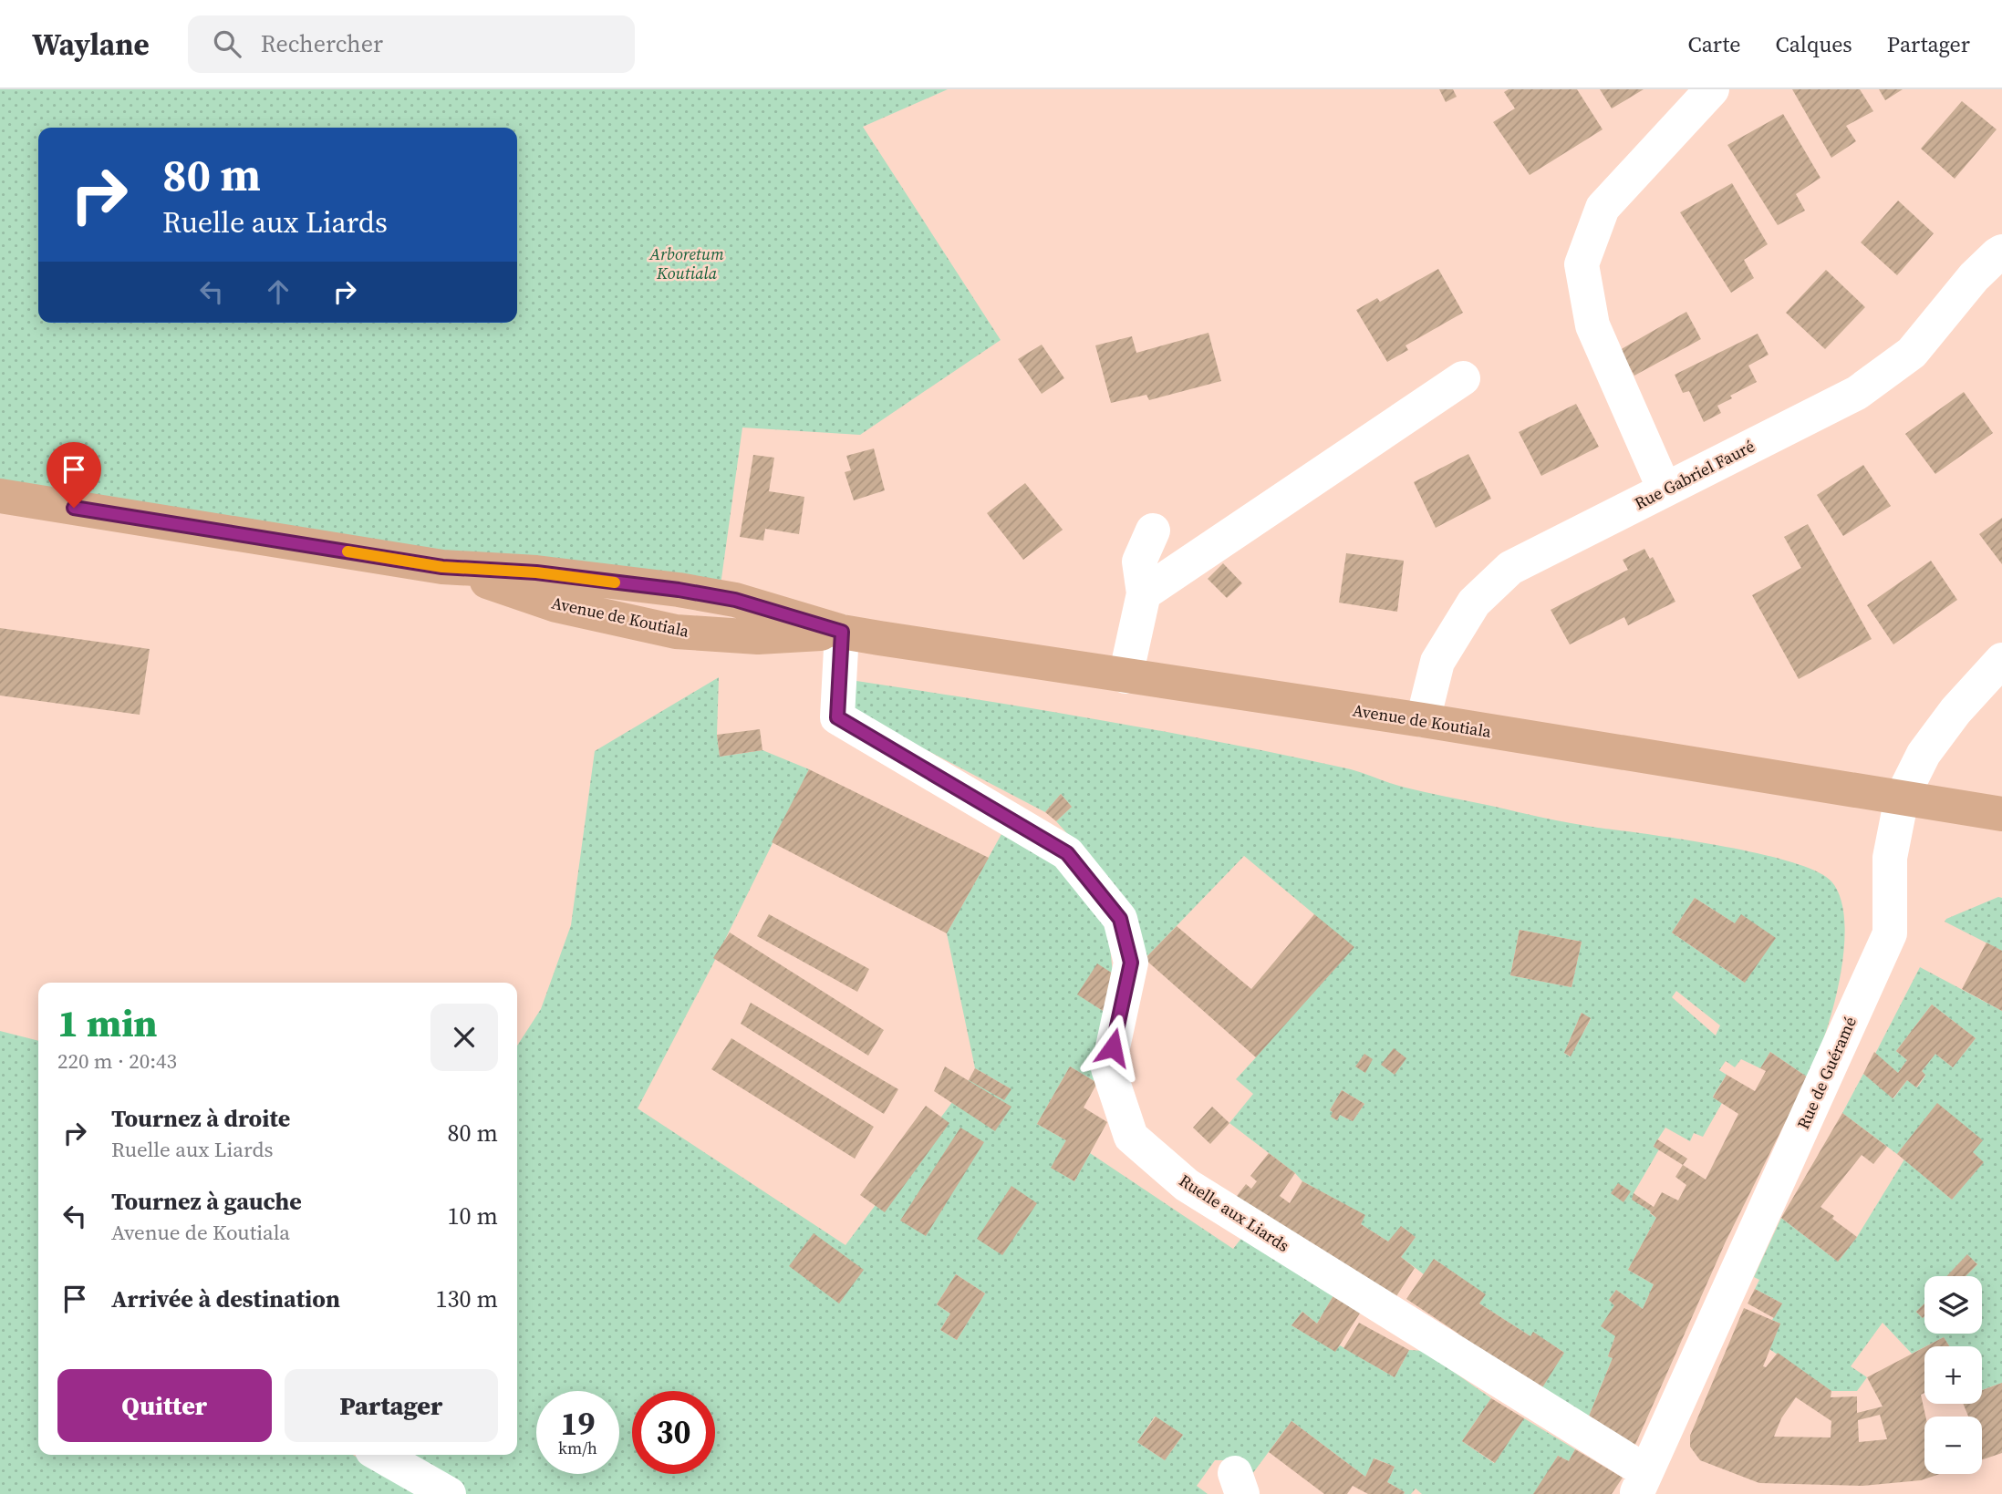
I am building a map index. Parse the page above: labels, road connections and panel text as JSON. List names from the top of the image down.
{
  "streets": {
    "main road": ["Avenue de Koutiala"],
    "street": ["Rue Gabriel Fauré", "Rue de Guéramé", "Ruelle aux Liards"]
  },
  "crossings": [
    ["Rue Gabriel Fauré", "Avenue de Koutiala"],
    ["Avenue de Koutiala", "Rue de Guéramé"],
    ["Avenue de Koutiala", "Ruelle aux Liards"],
    ["Rue de Guéramé", "Ruelle aux Liards"]
  ],
  "parks": ["Arboretum Koutiala"],
  "page": {
    "header": "Waylane",
    "search": "Rechercher",
    "nav": ["Carte", "Calques", "Partager"],
    "turn": ["80 m", "Ruelle aux Liards"],
    "heading": ["1 min", "220 m · 20:43"],
    "list": [
      {
        "name": "Tournez à droite",
        "note": "Ruelle aux Liards",
        "value": "80 m"
      },
      {
        "name": "Tournez à gauche",
        "note": "Avenue de Koutiala",
        "value": "10 m"
      },
      {
        "name": "Arrivée à destination",
        "value": "130 m"
      }
    ],
    "map_buttons": ["+", "−"],
    "buttons": ["Quitter", "Partager"],
    "speed": "19 km/h",
    "limit": "30"
  }
}
